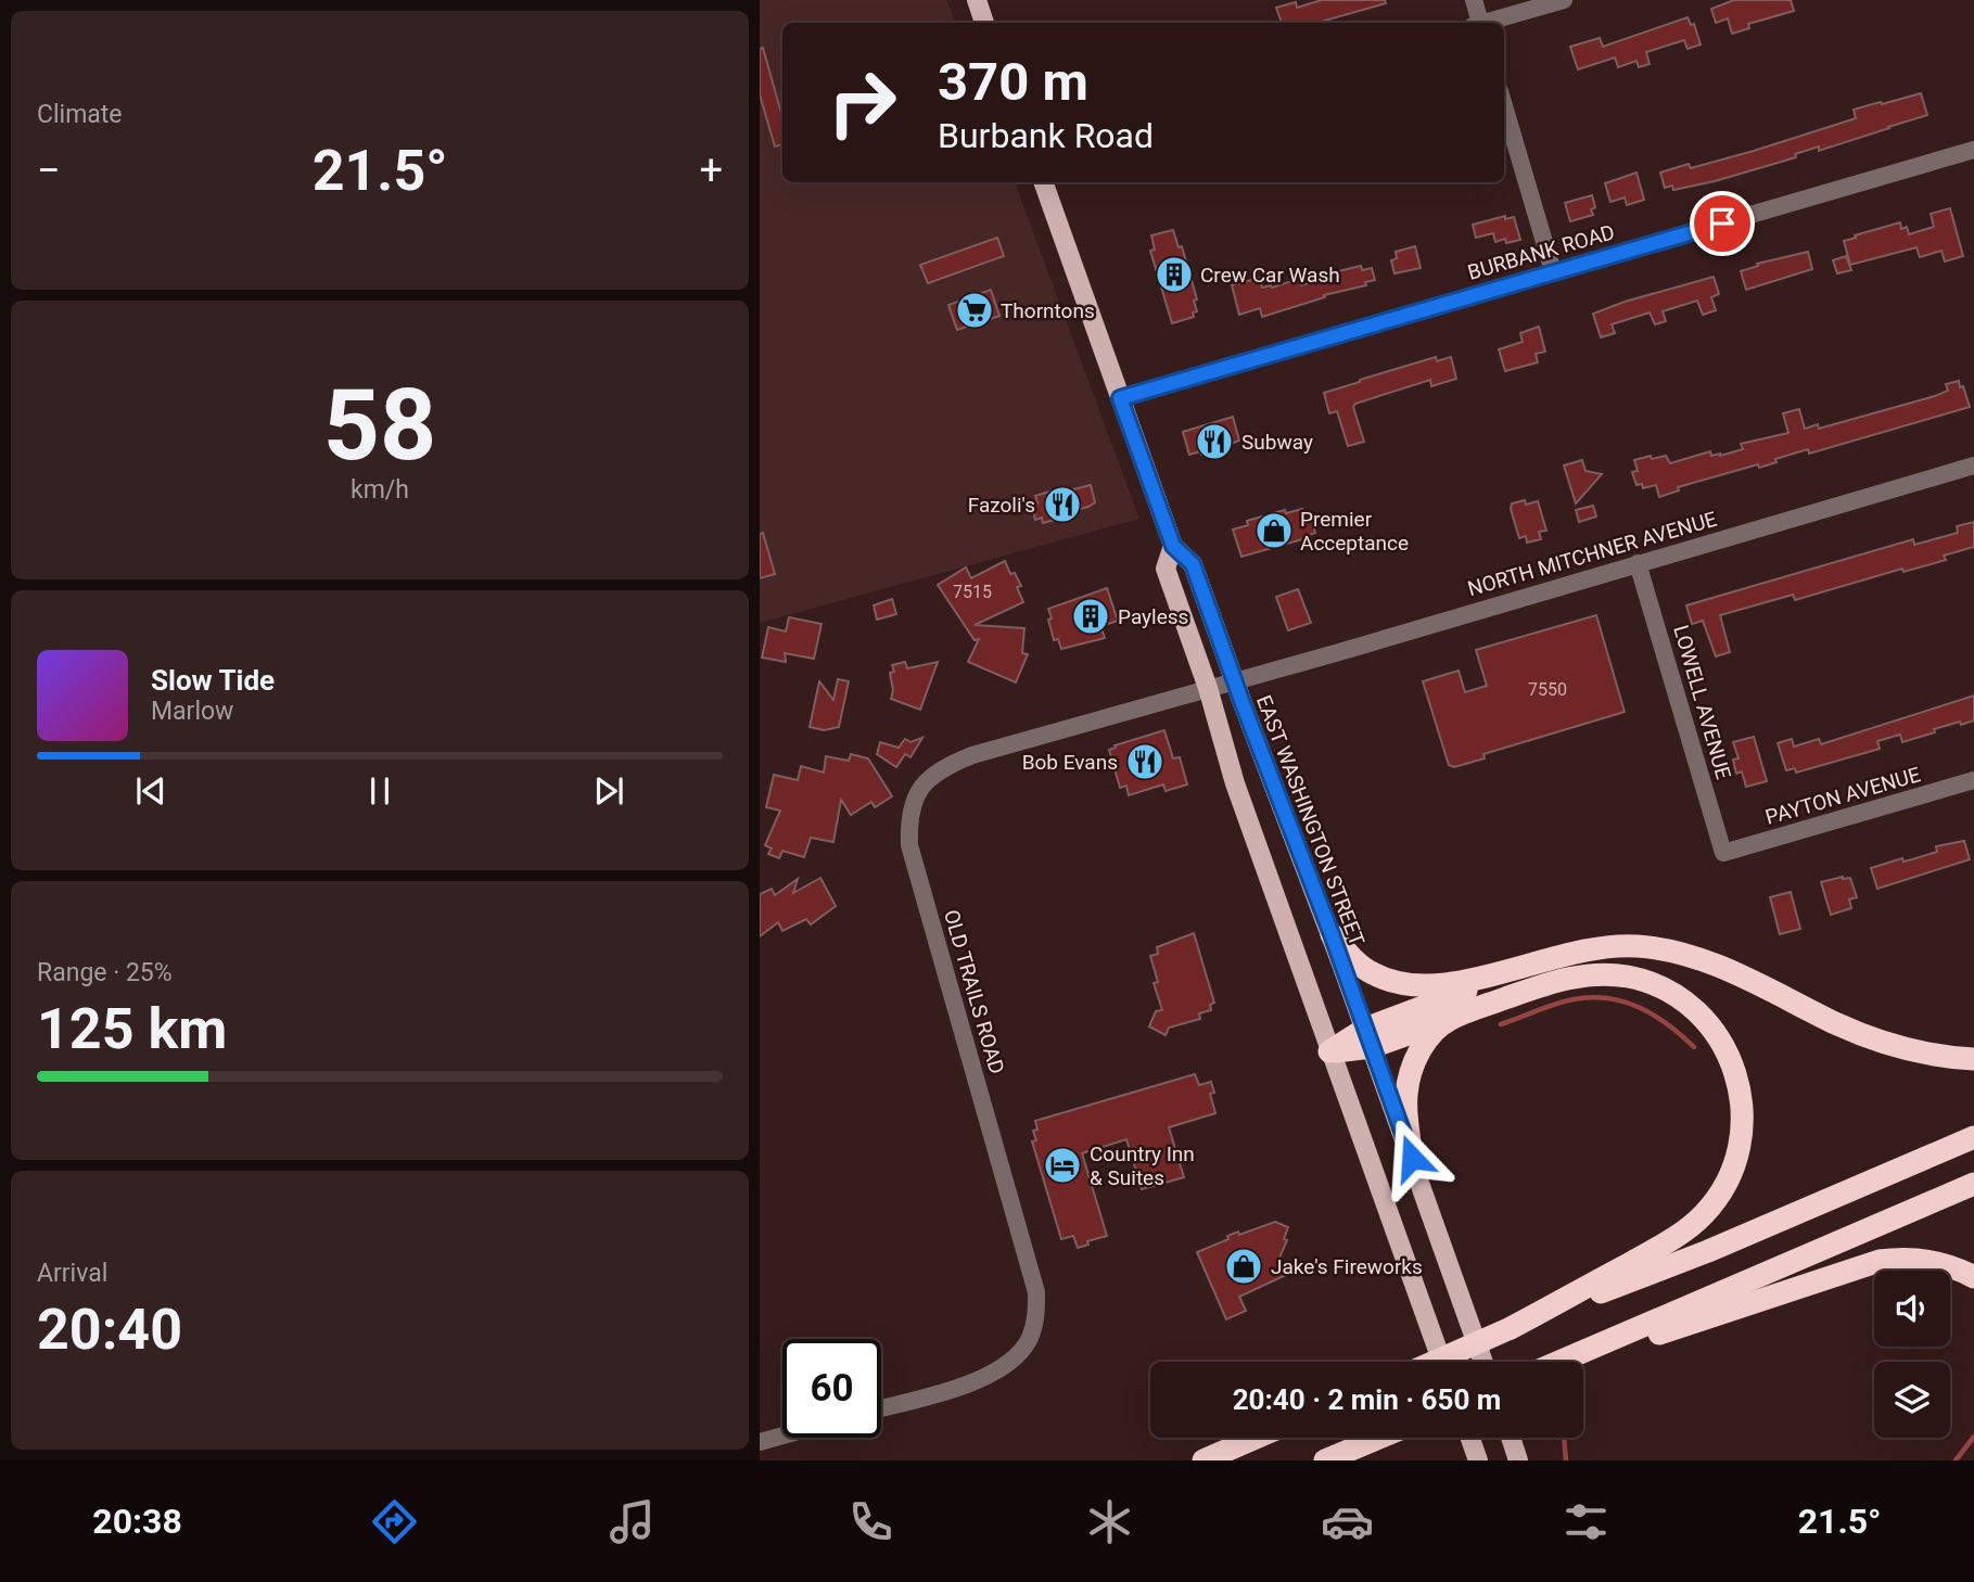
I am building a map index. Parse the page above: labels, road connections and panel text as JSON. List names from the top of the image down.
{
  "streets": {
    "main road": ["EAST WASHINGTON STREET"],
    "street": [
      "BURBANK ROAD",
      "NORTH MITCHNER AVENUE",
      "LOWELL AVENUE",
      "PAYTON AVENUE",
      "OLD TRAILS ROAD"
    ]
  },
  "crossings": [
    ["BURBANK ROAD", "EAST WASHINGTON STREET"],
    ["NORTH MITCHNER AVENUE", "LOWELL AVENUE"],
    ["NORTH MITCHNER AVENUE", "EAST WASHINGTON STREET"],
    ["NORTH MITCHNER AVENUE", "OLD TRAILS ROAD"],
    ["LOWELL AVENUE", "PAYTON AVENUE"],
    ["EAST WASHINGTON STREET", "OLD TRAILS ROAD"]
  ],
  "places": {
    "building": ["Crew Car Wash", "Payless"],
    "supermarket": ["Thorntons"],
    "restaurant": ["Subway", "Fazoli's", "Bob Evans"],
    "shop": ["Premier Acceptance", "Jake's Fireworks"],
    "hotel": ["Country Inn & Suites"]
  },
  "house_numbers": ["7515", "7550"],
  "page": {
    "tile": [
      "Climate",
      ["58", "km/h"],
      ["Range · 25%", "125 km"],
      ["Arrival", "20:40"]
    ],
    "turn": ["370 m", "Burbank Road"],
    "heat": ["−", "21.5°", "+"],
    "song": ["Slow Tide", "Marlow"],
    "limit": "60",
    "trip": "20:40 · 2 min · 650 m",
    "tabs": ["20:38", "21.5°"]
  }
}
